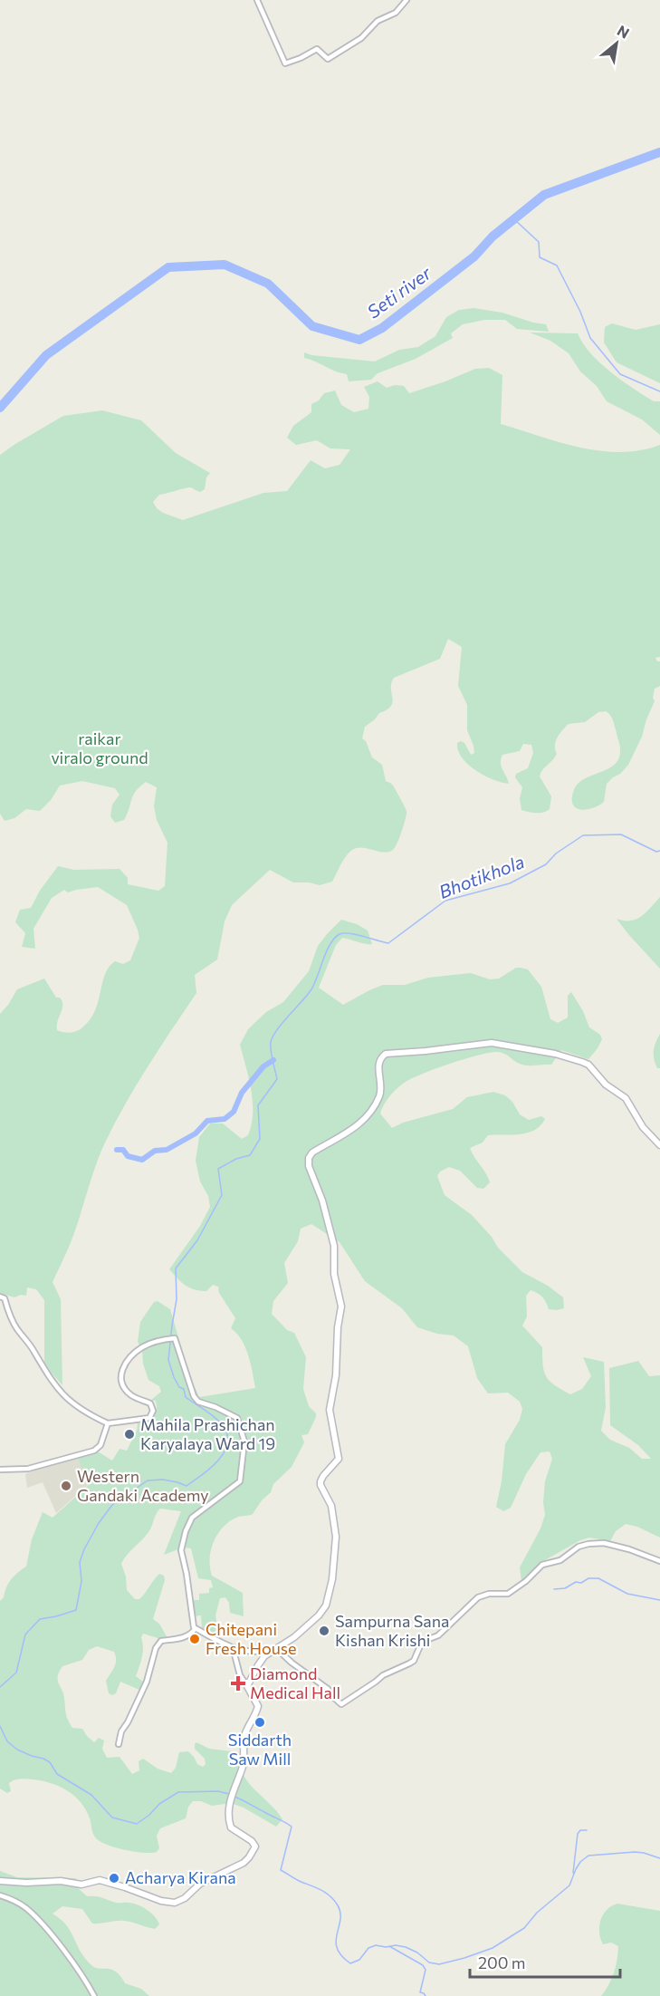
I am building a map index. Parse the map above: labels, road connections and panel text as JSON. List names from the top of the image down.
{
  "water": ["Seti river", "Bhotikhola"],
  "parks": ["raikar viralo ground"],
  "places": {
    "other": [
      "Mahila Prashichan Karyalaya Ward 19",
      "Western Gandaki Academy",
      "Sampurna Sana Kishan Krishi",
      "Chitepani Fresh House",
      "Siddarth Saw Mill",
      "Acharya Kirana"
    ],
    "health": ["Diamond Medical Hall"]
  },
  "scale_bar": "200 m",
  "north": "top right"
}
